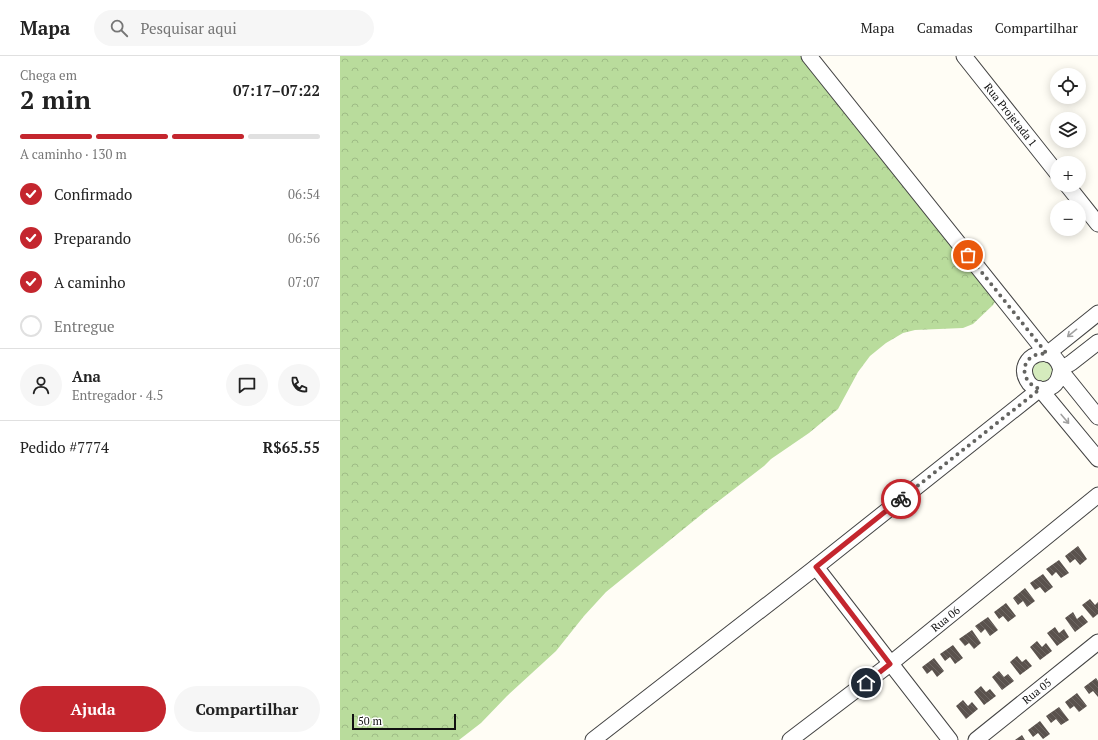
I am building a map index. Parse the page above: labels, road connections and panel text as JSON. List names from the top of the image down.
{
  "streets": {
    "street": ["Rua Projetada 1", "Rua 06", "Rua 05"]
  },
  "scale_bar": "50 m",
  "page": {
    "header": "Mapa",
    "search": "Pesquisar aqui",
    "nav": ["Mapa", "Camadas", "Compartilhar"],
    "heading": ["2 min", "Chega em", "07:17–07:22"],
    "panel": [
      "Ana",
      "Entregador · 4.5",
      "Pedido #7774",
      "R$65.55"
    ],
    "map_buttons": ["+", "−"],
    "bar": "A caminho · 130 m",
    "list": [
      ["Confirmado", "06:54"],
      ["Preparando", "06:56"],
      ["A caminho", "07:07"],
      "Entregue"
    ],
    "buttons": ["Ajuda", "Compartilhar"],
    "scale": "50 m"
  }
}
